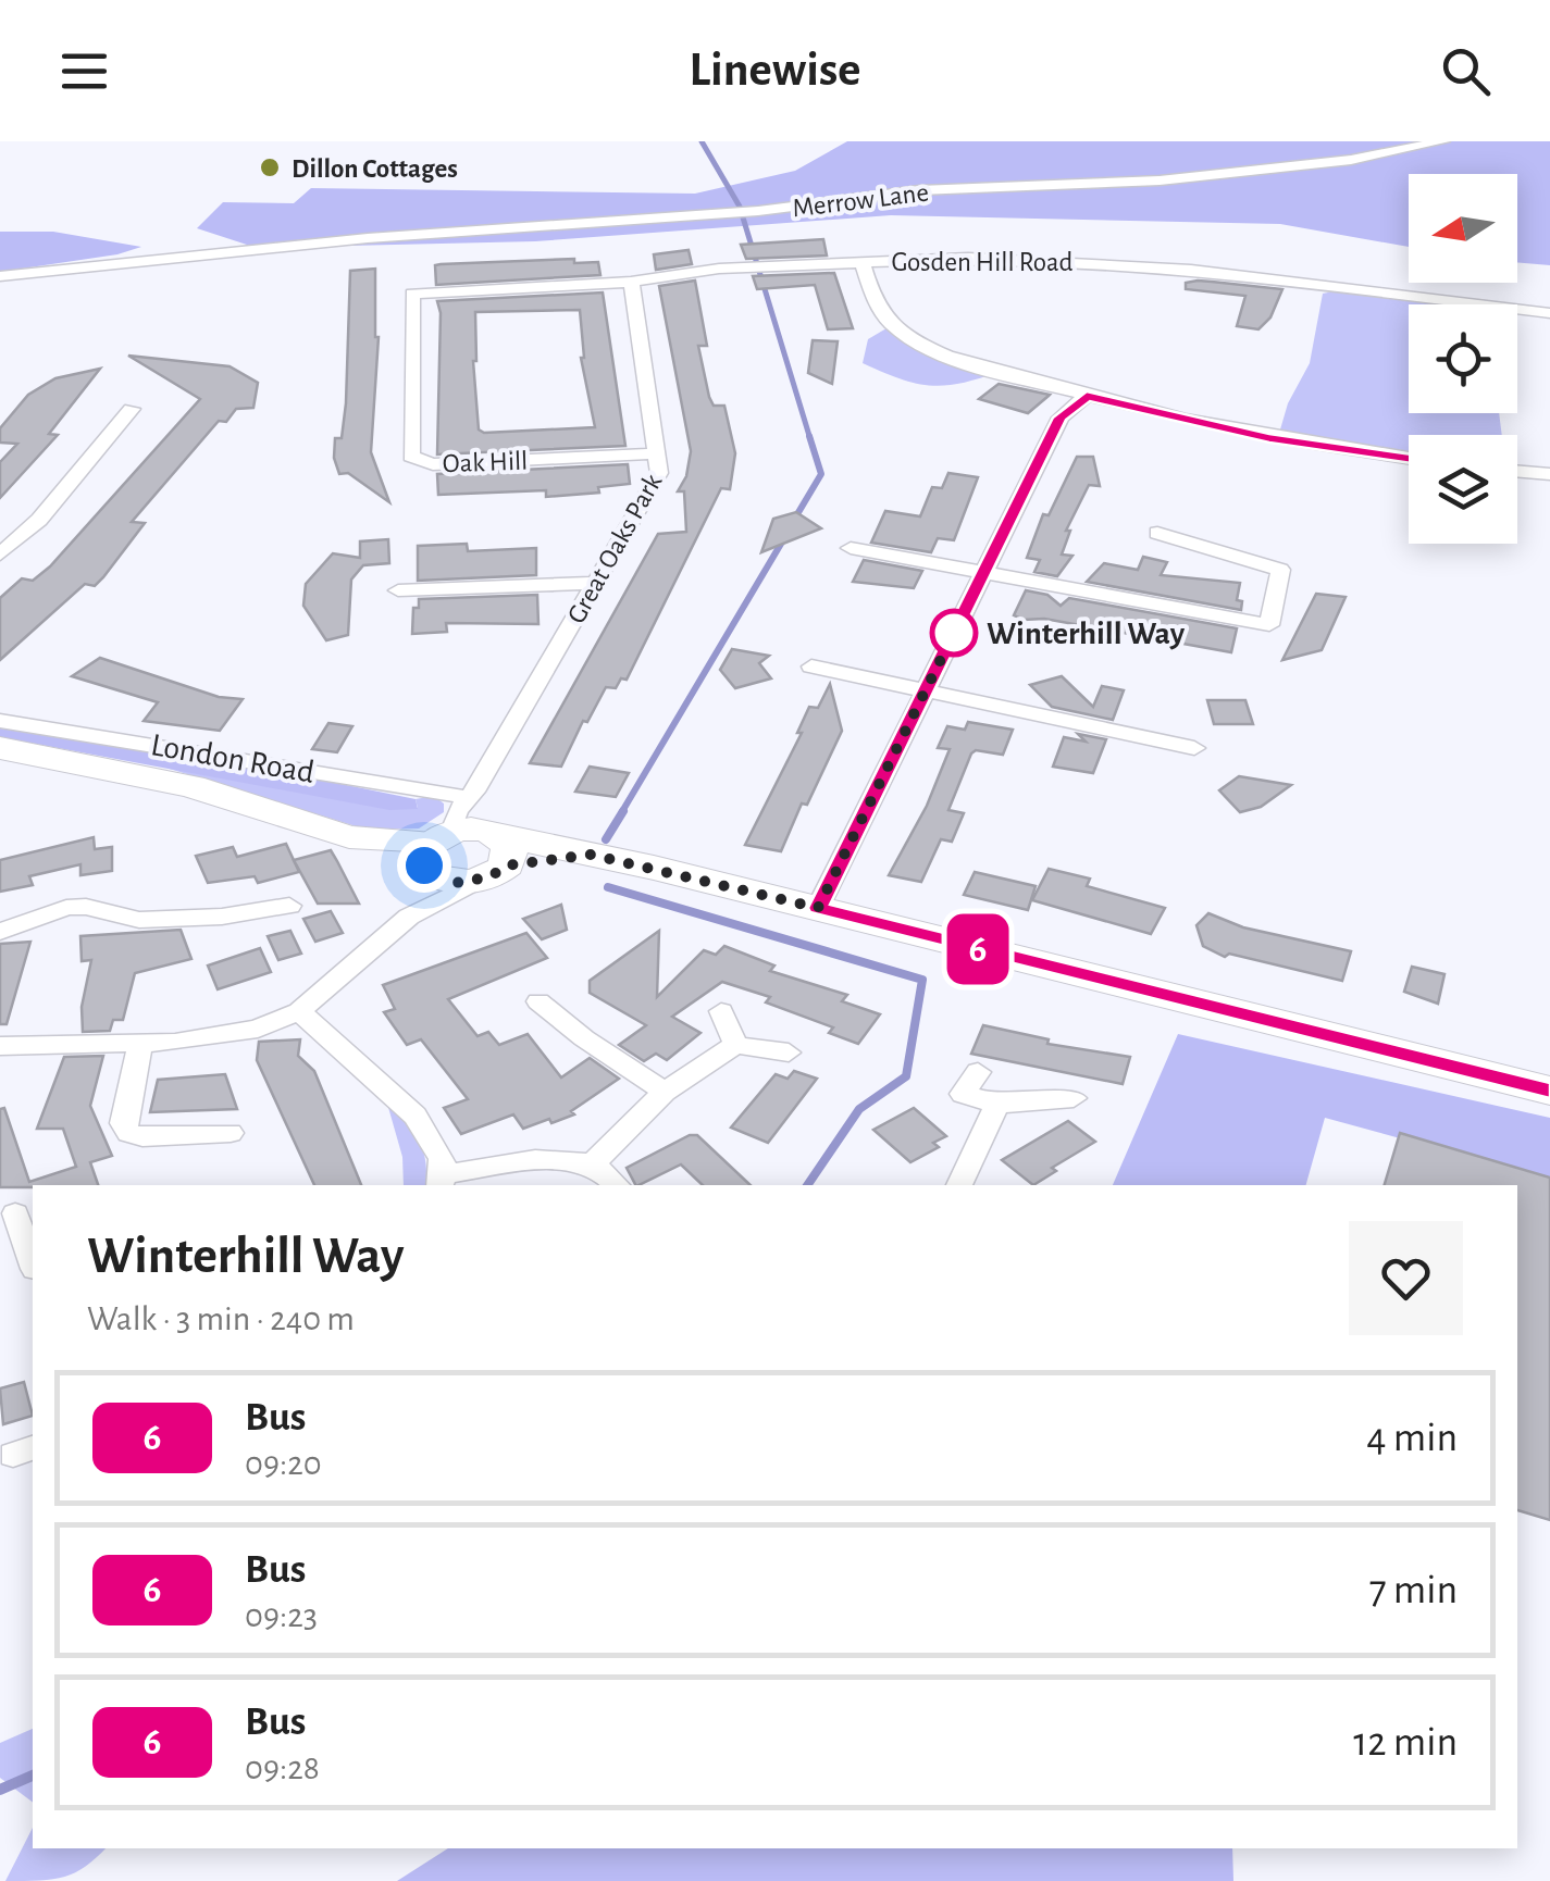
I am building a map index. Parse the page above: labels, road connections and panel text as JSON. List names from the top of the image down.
{
  "streets": {
    "main road": ["London Road"],
    "street": [
      "Merrow Lane",
      "Gosden Hill Road",
      "Oak Hill",
      "Great Oaks Park"
    ]
  },
  "crossings": [
    ["Gosden Hill Road", "Oak Hill"],
    ["Gosden Hill Road", "Great Oaks Park"],
    ["Oak Hill", "Great Oaks Park"],
    ["Great Oaks Park", "London Road"]
  ],
  "places": ["Dillon Cottages", "Winterhill Way"],
  "lines": ["bus line 6"],
  "north": "left",
  "page": {
    "header": "Linewise",
    "on_map": "6",
    "heading": ["Winterhill Way", "Walk · 3 min · 240 m"],
    "list": [
      {
        "mark": "6",
        "name": "Bus",
        "note": "09:20",
        "value": "4 min"
      },
      {
        "mark": "6",
        "name": "Bus",
        "note": "09:23",
        "value": "7 min"
      },
      {
        "mark": "6",
        "name": "Bus",
        "note": "09:28",
        "value": "12 min"
      }
    ]
  }
}
